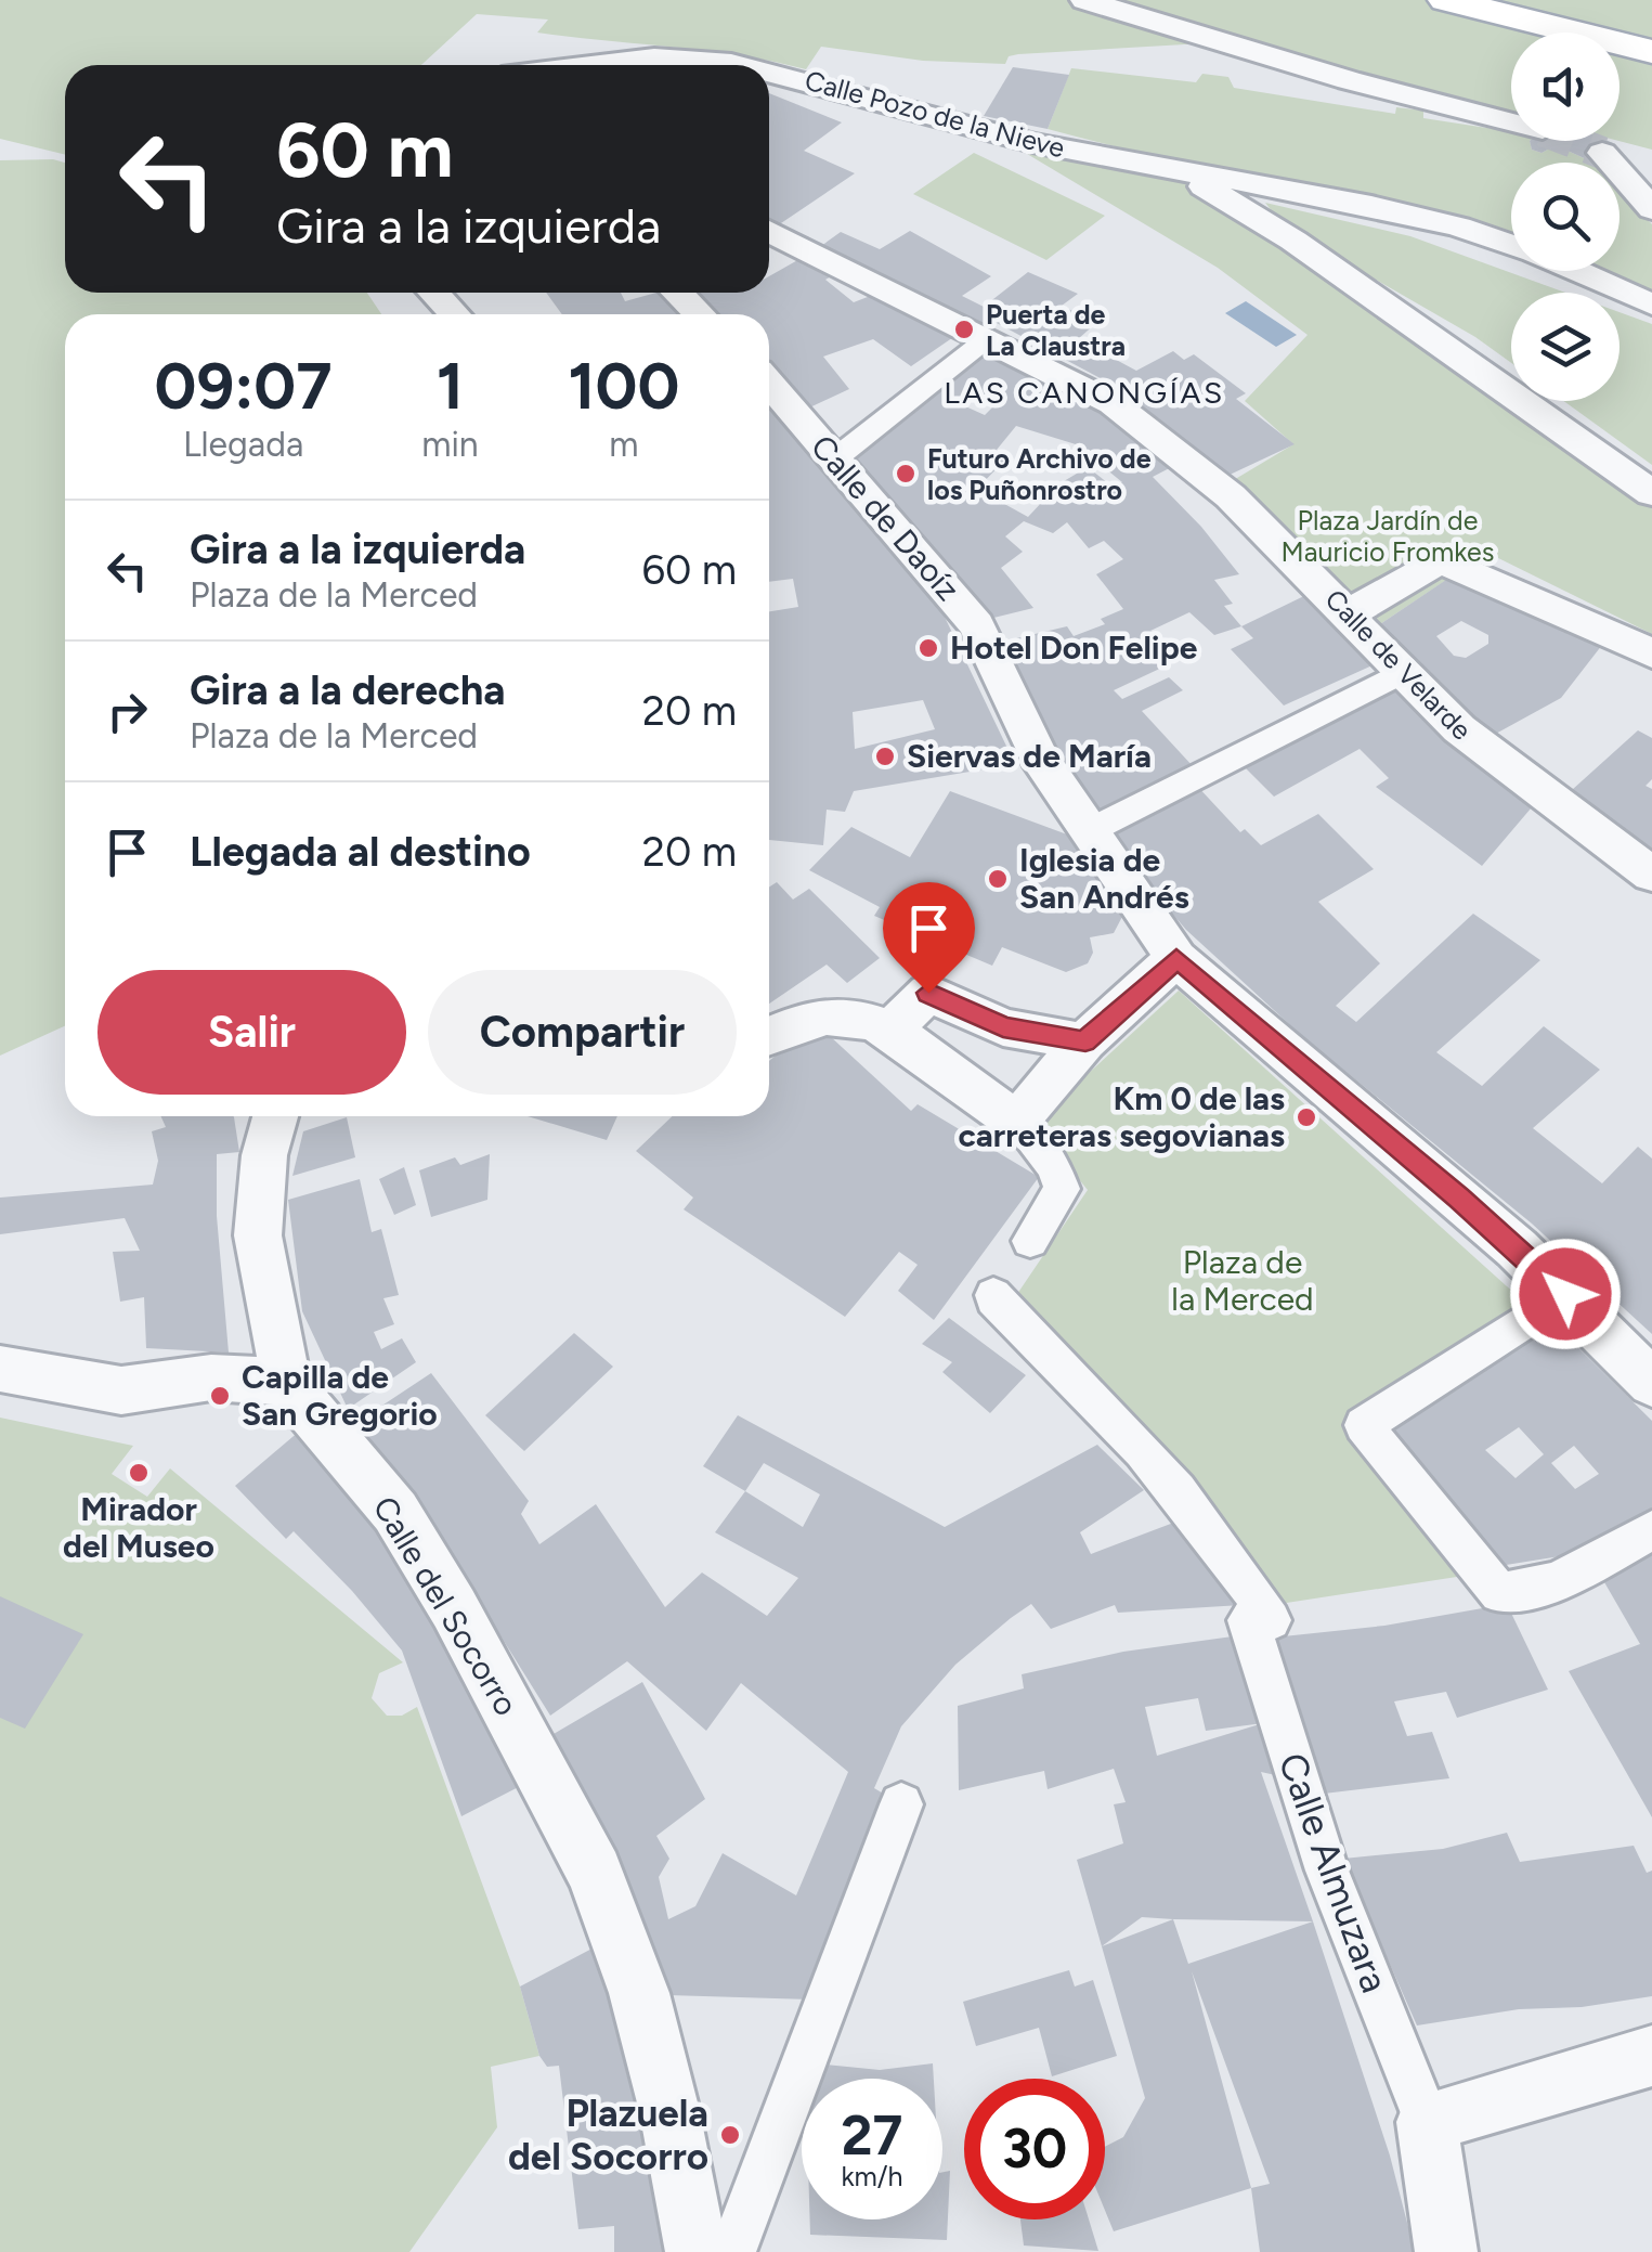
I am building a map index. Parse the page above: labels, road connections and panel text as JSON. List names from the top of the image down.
{
  "streets": {
    "street": [
      "Calle Pozo de la Nieve",
      "Calle de Daoíz",
      "Calle de Velarde",
      "Calle del Socorro",
      "Calle Almuzara"
    ]
  },
  "districts": ["LAS CANONGÍAS"],
  "parks": ["Plaza Jardín de Mauricio Fromkes", "Plaza de la Merced"],
  "places": [
    "Puerta de La Claustra",
    "Futuro Archivo de los Puñonrostro",
    "Hotel Don Felipe",
    "Siervas de María",
    "Iglesia de San Andrés",
    "Km 0 de las carreteras segovianas",
    "Capilla de San Gregorio",
    "Mirador del Museo",
    "Plazuela del Socorro"
  ],
  "page": {
    "turn": ["60 m", "Gira a la izquierda"],
    "eta": [
      "09:07",
      "Llegada",
      "1",
      "min",
      "100",
      "m"
    ],
    "list": [
      {
        "name": "Gira a la izquierda",
        "note": "Plaza de la Merced",
        "value": "60 m"
      },
      {
        "name": "Gira a la derecha",
        "note": "Plaza de la Merced",
        "value": "20 m"
      },
      {
        "name": "Llegada al destino",
        "value": "20 m"
      }
    ],
    "buttons": ["Salir", "Compartir"],
    "speed": "27 km/h",
    "limit": "30"
  }
}
